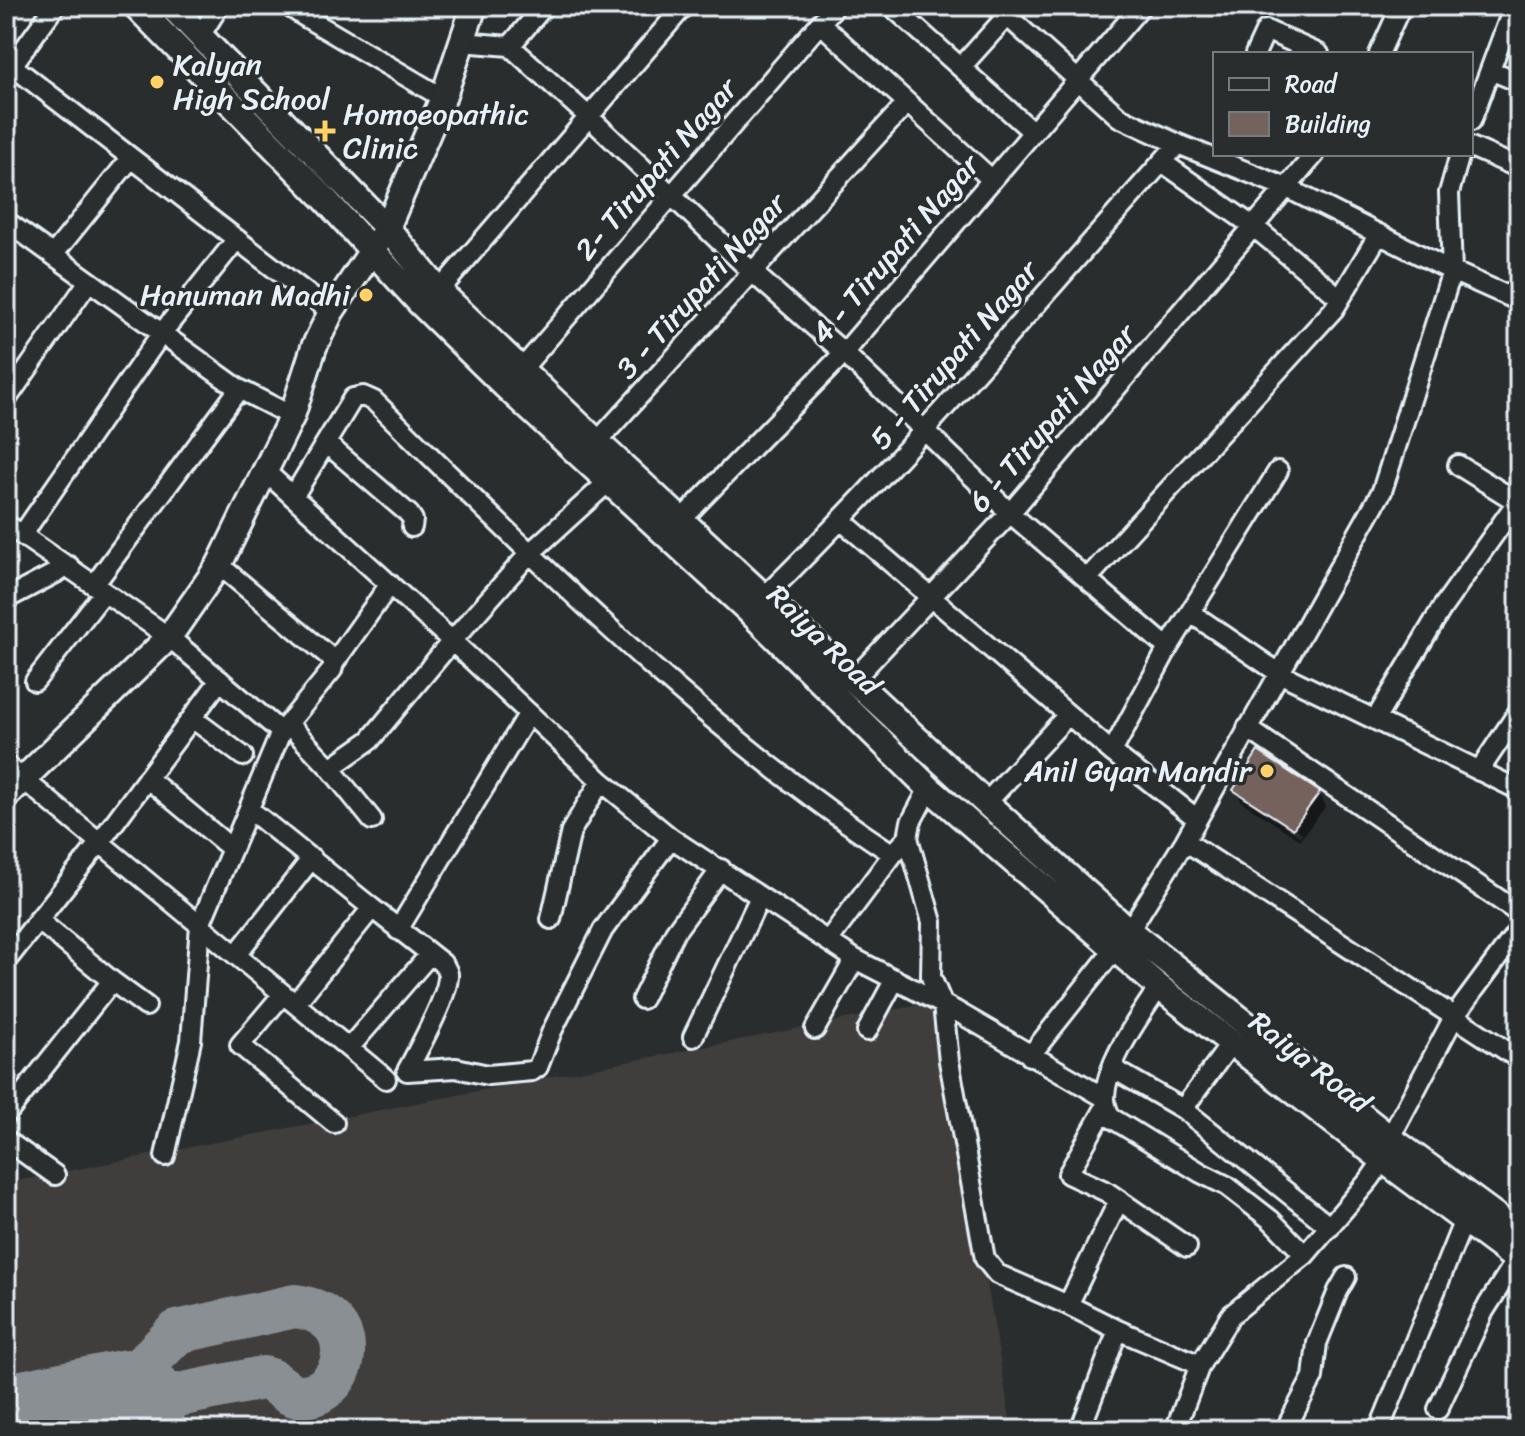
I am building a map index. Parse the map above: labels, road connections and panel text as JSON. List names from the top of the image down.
{
  "streets": {
    "street": [
      "2- Tirupati Nagar",
      "4 - Tirupati Nagar",
      "3 - Tirupati Nagar",
      "5 - Tirupati Nagar",
      "6 - Tirupati Nagar",
      "Raiya Road"
    ]
  },
  "crossings": [
    ["2- Tirupati Nagar", "Raiya Road"],
    ["4 - Tirupati Nagar", "Raiya Road"],
    ["3 - Tirupati Nagar", "Raiya Road"],
    ["5 - Tirupati Nagar", "Raiya Road"],
    ["6 - Tirupati Nagar", "Raiya Road"]
  ],
  "places": {
    "other": ["Kalyan High School", "Hanuman Madhi", "Anil Gyan Mandir"],
    "health": ["Homoeopathic Clinic"]
  },
  "legend": ["Road", "Building"]
}
